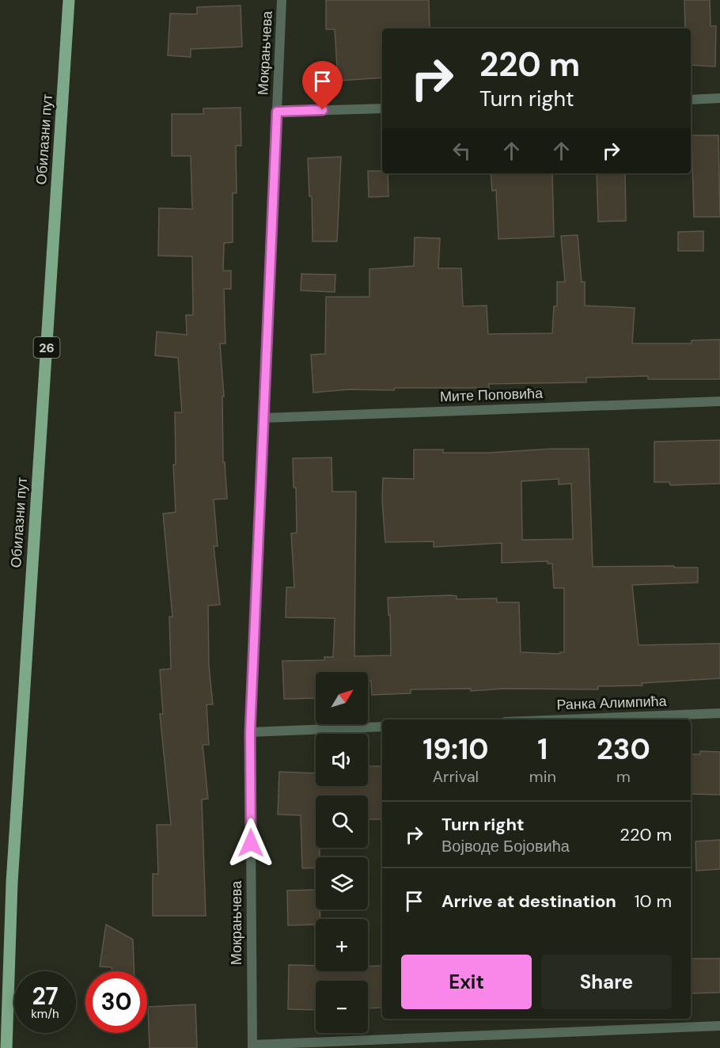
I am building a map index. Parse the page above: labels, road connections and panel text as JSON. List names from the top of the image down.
{
  "streets": {
    "main road": ["Обилазни пут", "26"],
    "street": ["Мокрањчева", "Мите Поповића", "Ранка Алимпића"]
  },
  "crossings": [
    ["Мокрањчева", "Мите Поповића"]
  ],
  "north": "top right",
  "page": {
    "turn": ["220 m", "Turn right"],
    "map_buttons": ["+", "−"],
    "eta": [
      "19:10",
      "Arrival",
      "1",
      "min",
      "230",
      "m"
    ],
    "list": [
      {
        "name": "Turn right",
        "note": "Војводе Бојовића",
        "value": "220 m"
      },
      {
        "name": "Arrive at destination",
        "value": "10 m"
      }
    ],
    "buttons": ["Exit", "Share"],
    "speed": "27 km/h",
    "limit": "30"
  }
}
